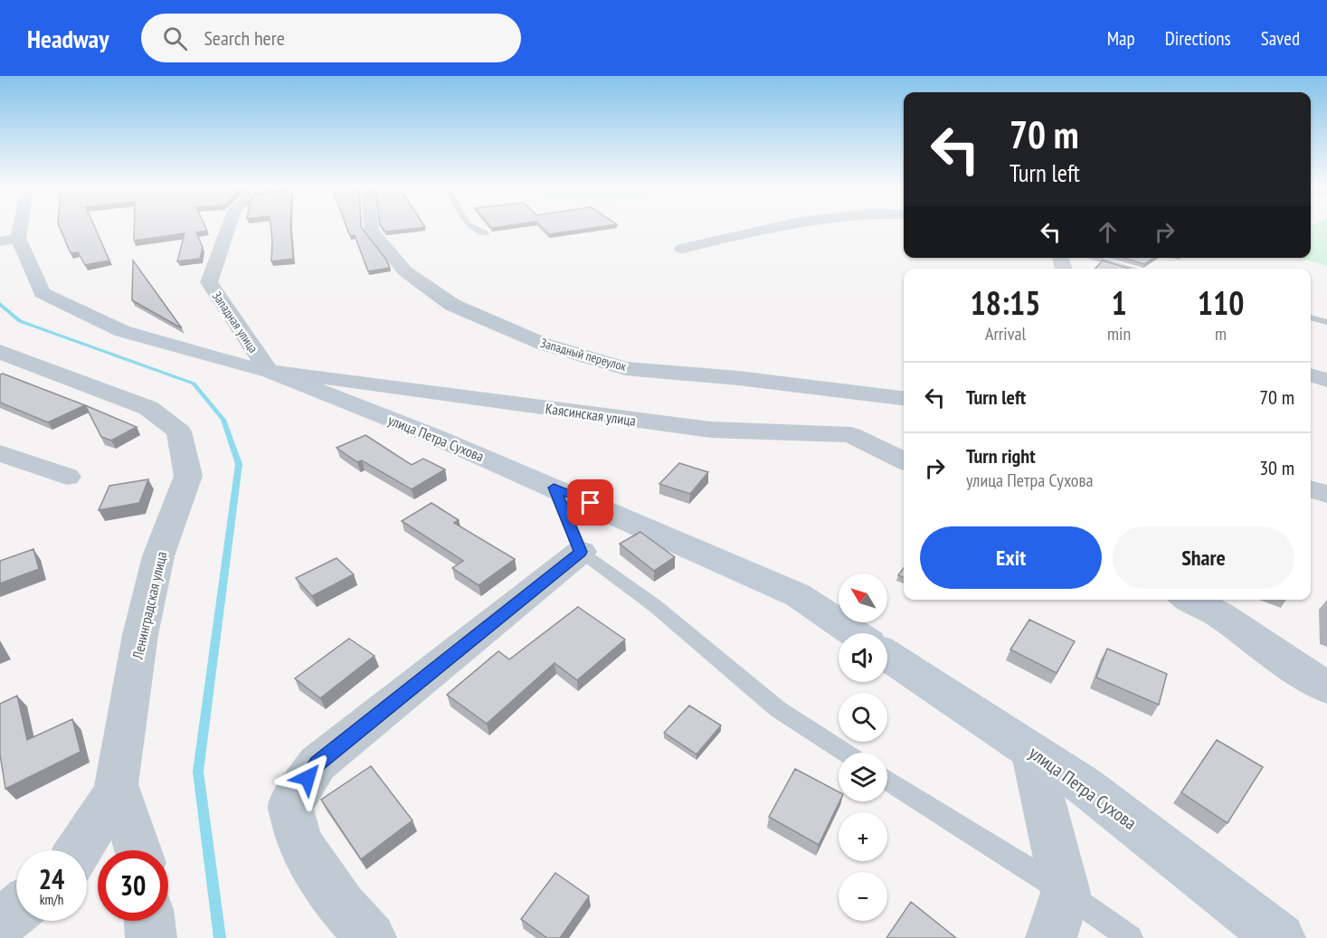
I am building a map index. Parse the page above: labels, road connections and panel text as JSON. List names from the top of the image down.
{
  "streets": {
    "street": [
      "Западная улица",
      "Западный переулок",
      "Каясинская улица",
      "улица Петра Сухова",
      "Ленинградская улица"
    ]
  },
  "crossings": [
    ["Западная улица", "Каясинская улица"],
    ["Западная улица", "улица Петра Сухова"],
    ["Каясинская улица", "улица Петра Сухова"]
  ],
  "north": "top left",
  "page": {
    "header": "Headway",
    "search": "Search here",
    "nav": ["Map", "Directions", "Saved"],
    "turn": ["70 m", "Turn left"],
    "eta": [
      "18:15",
      "Arrival",
      "1",
      "min",
      "110",
      "m"
    ],
    "list": [
      {
        "name": "Turn left",
        "value": "70 m"
      },
      {
        "name": "Turn right",
        "note": "улица Петра Сухова",
        "value": "30 m"
      }
    ],
    "buttons": ["Exit", "Share"],
    "map_buttons": ["+", "−"],
    "speed": "24 km/h",
    "limit": "30"
  }
}
